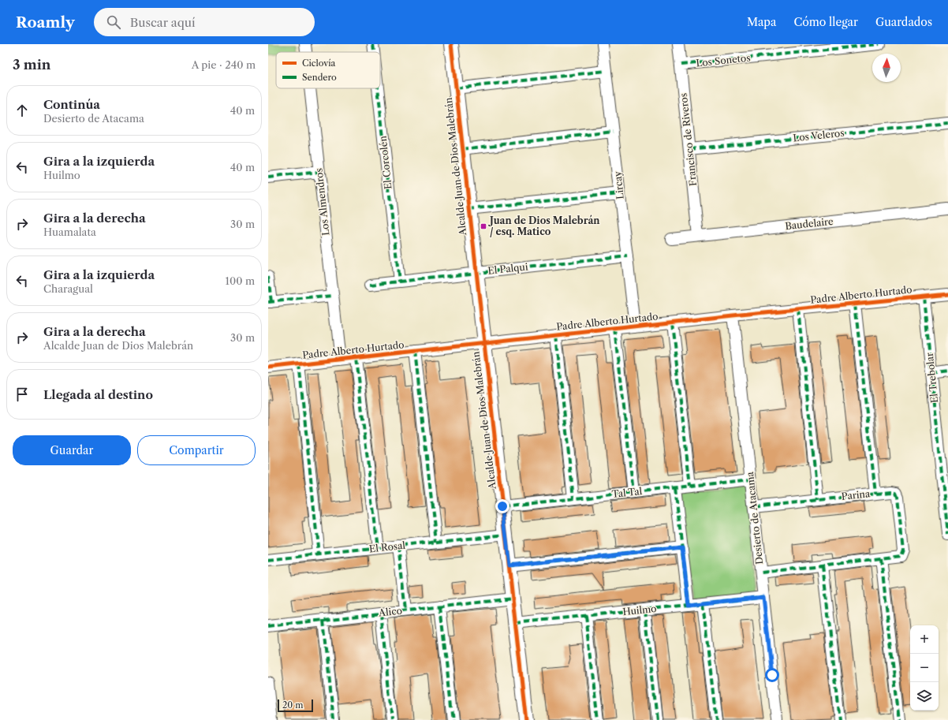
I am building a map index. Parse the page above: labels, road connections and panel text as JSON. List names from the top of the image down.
{
  "streets": {
    "street": [
      "Los Sonetos",
      "Los Veleros",
      "Francisco de Riveros",
      "El Corcolén",
      "Alcalde Juan de Dios Malebrán",
      "Lircay",
      "Los Almendros",
      "Baudelaire",
      "El Palqui",
      "Padre Alberto Hurtado",
      "El Trebolar",
      "Tal Tal",
      "Parina",
      "Desierto de Atacama",
      "El Rosal",
      "Huilmo",
      "Alico"
    ]
  },
  "crossings": [
    ["Los Sonetos", "Francisco de Riveros"],
    ["Los Veleros", "Francisco de Riveros"],
    ["Francisco de Riveros", "Baudelaire"],
    ["El Corcolén", "El Palqui"],
    ["Alcalde Juan de Dios Malebrán", "El Palqui"],
    ["Alcalde Juan de Dios Malebrán", "Padre Alberto Hurtado"],
    ["Alcalde Juan de Dios Malebrán", "Tal Tal"],
    ["Alcalde Juan de Dios Malebrán", "El Rosal"],
    ["Alcalde Juan de Dios Malebrán", "Huilmo"],
    ["Alcalde Juan de Dios Malebrán", "Alico"],
    ["Lircay", "El Palqui"],
    ["Lircay", "Padre Alberto Hurtado"],
    ["Los Almendros", "Padre Alberto Hurtado"],
    ["Padre Alberto Hurtado", "El Trebolar"],
    ["Padre Alberto Hurtado", "Desierto de Atacama"],
    ["Tal Tal", "Desierto de Atacama"],
    ["Parina", "Desierto de Atacama"],
    ["Desierto de Atacama", "Huilmo"]
  ],
  "places": {
    "transit": ["Juan de Dios Malebrán / esq. Matico"]
  },
  "legend": ["Ciclovía", "Sendero"],
  "scale_bar": "20 m",
  "north": "top",
  "page": {
    "header": "Roamly",
    "search": "Buscar aquí",
    "nav": ["Mapa", "Cómo llegar", "Guardados"],
    "heading": ["3 min", "A pie · 240 m"],
    "list": [
      ["Continúa", "Desierto de Atacama", "40 m"],
      ["Gira a la izquierda", "Huilmo", "40 m"],
      ["Gira a la derecha", "Huamalata", "30 m"],
      ["Gira a la izquierda", "Charagual", "100 m"],
      ["Gira a la derecha", "Alcalde Juan de Dios Malebrán", "30 m"],
      "Llegada al destino"
    ],
    "buttons": ["Guardar", "Compartir"],
    "map_buttons": ["+", "−"],
    "scale": "20 m"
  }
}
